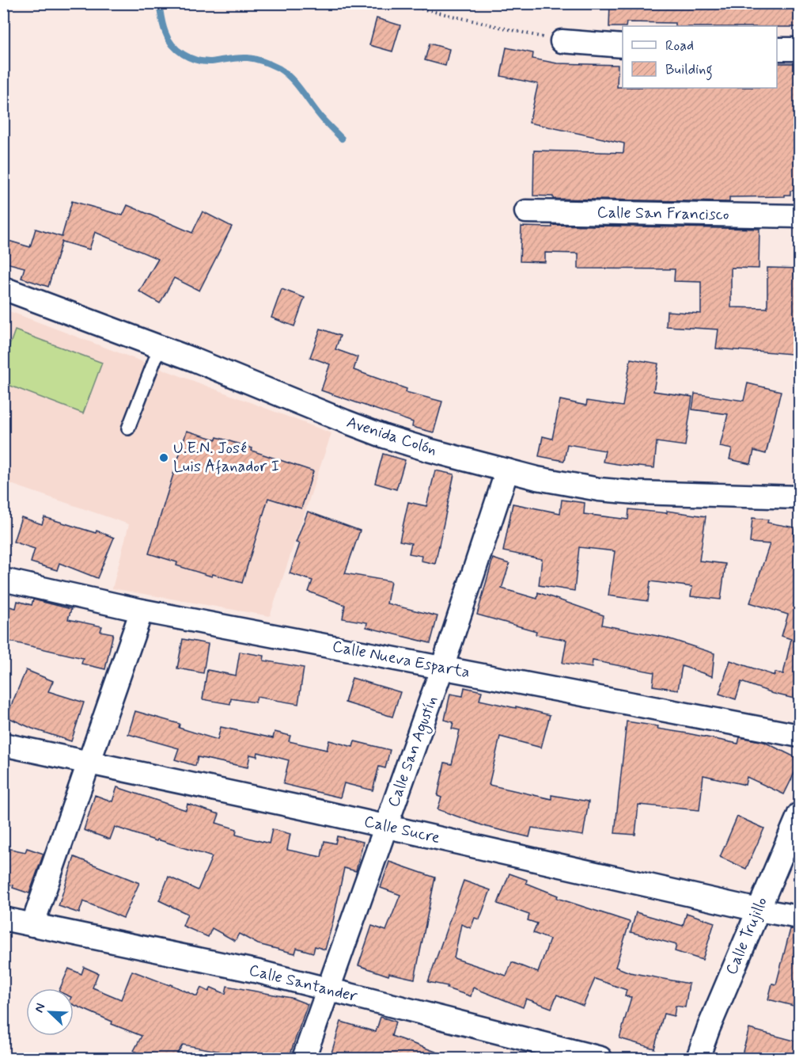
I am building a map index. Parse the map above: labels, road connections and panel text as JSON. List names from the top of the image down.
{
  "streets": {
    "street": [
      "Calle San Francisco",
      "Avenida Colón",
      "Calle Nueva Esparta",
      "Calle San Agustín",
      "Calle Sucre",
      "Calle Trujillo",
      "Calle Santander"
    ]
  },
  "crossings": [
    ["Avenida Colón", "Calle San Agustín"],
    ["Calle Nueva Esparta", "Calle San Agustín"],
    ["Calle San Agustín", "Calle Sucre"],
    ["Calle San Agustín", "Calle Santander"],
    ["Calle Sucre", "Calle Trujillo"]
  ],
  "places": ["U.E.N. José Luis Afanador I"],
  "legend": ["Road", "Building"],
  "north": "top left"
}
